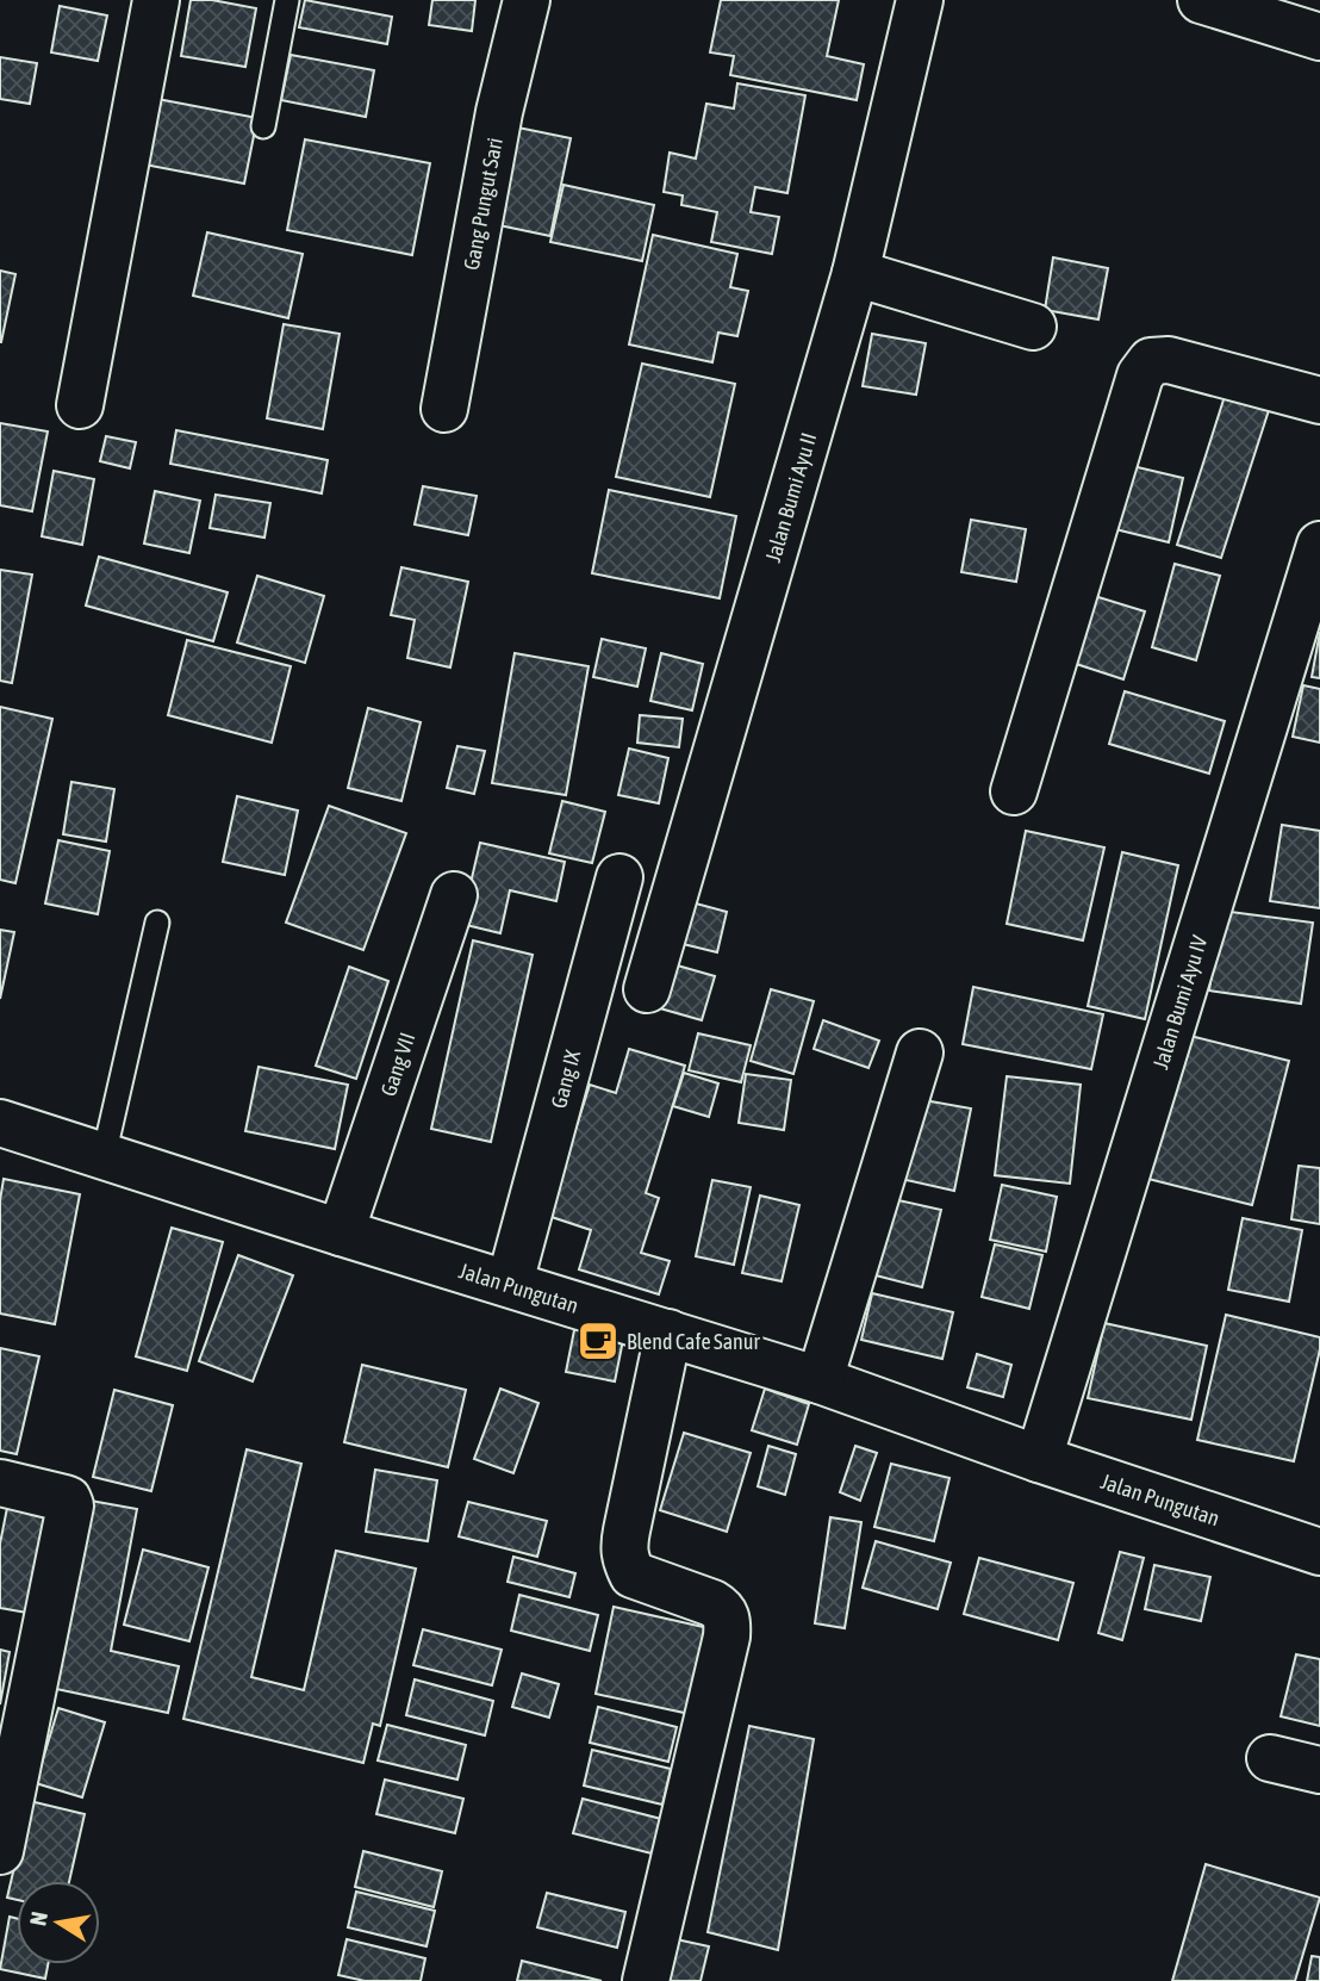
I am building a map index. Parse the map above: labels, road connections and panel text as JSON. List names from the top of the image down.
{
  "streets": {
    "street": [
      "Gang Pungut Sari",
      "Jalan Bumi Ayu II",
      "Jalan Bumi Ayu IV",
      "Gang VII",
      "Gang IX",
      "Jalan Pungutan"
    ]
  },
  "crossings": [
    ["Jalan Bumi Ayu IV", "Jalan Pungutan"],
    ["Gang VII", "Jalan Pungutan"],
    ["Gang IX", "Jalan Pungutan"]
  ],
  "places": {
    "cafe": ["Blend Cafe Sanur"]
  },
  "north": "left"
}
